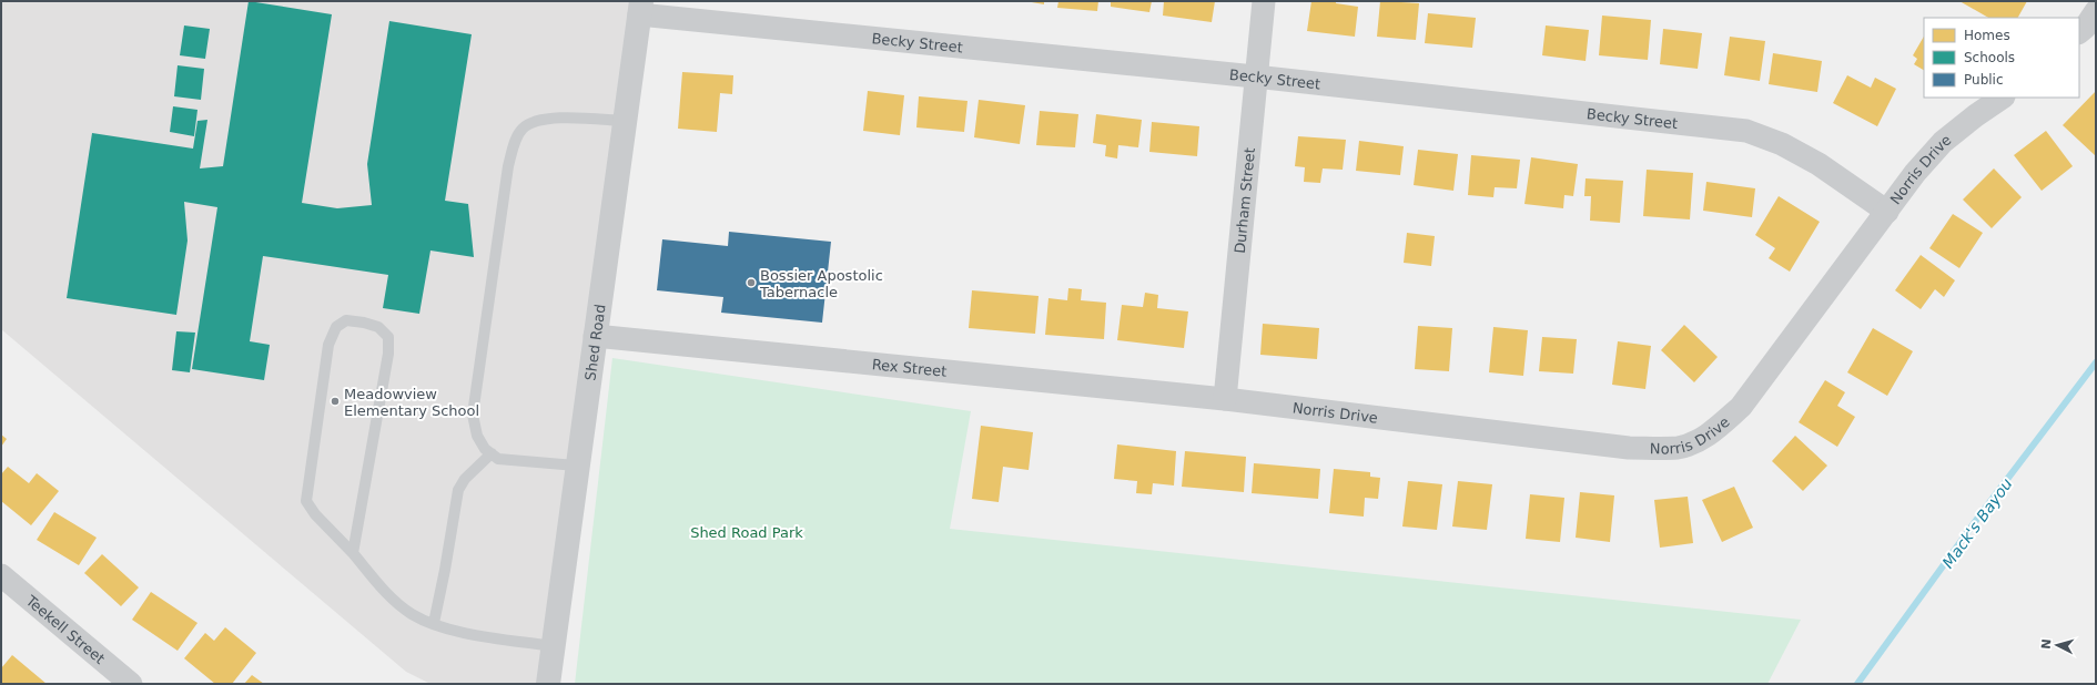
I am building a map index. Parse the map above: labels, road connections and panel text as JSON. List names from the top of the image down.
{
  "streets": {
    "street": [
      "Becky Street",
      "Norris Drive",
      "Durham Street",
      "Shed Road",
      "Rex Street",
      "Teekell Street"
    ]
  },
  "crossings": [
    ["Becky Street", "Norris Drive"],
    ["Becky Street", "Durham Street"],
    ["Becky Street", "Shed Road"],
    ["Norris Drive", "Durham Street"],
    ["Norris Drive", "Rex Street"],
    ["Durham Street", "Rex Street"],
    ["Shed Road", "Rex Street"]
  ],
  "water": ["Mack's Bayou"],
  "parks": ["Shed Road Park"],
  "places": ["Bossier Apostolic Tabernacle", "Meadowview Elementary School"],
  "legend": ["Homes", "Schools", "Public"],
  "north": "left"
}
